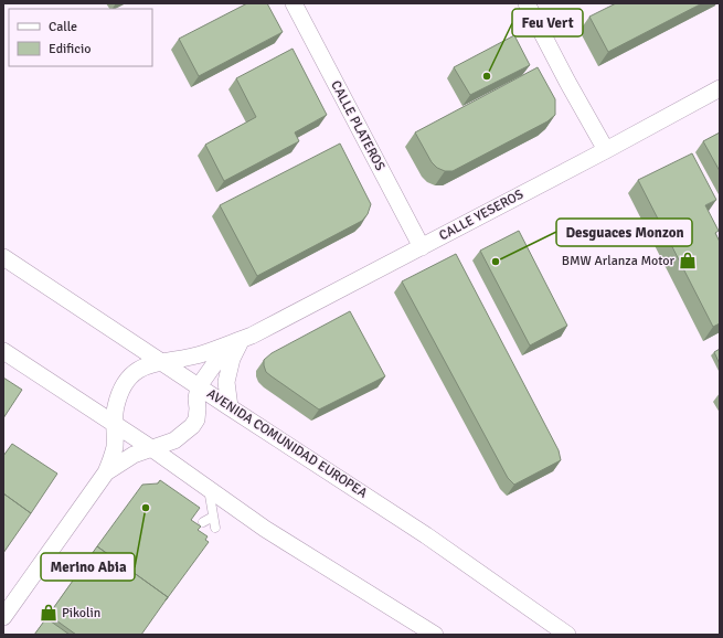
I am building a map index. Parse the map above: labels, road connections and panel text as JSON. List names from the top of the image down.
{
  "streets": {
    "street": ["CALLE PLATEROS", "CALLE YESEROS", "AVENIDA COMUNIDAD EUROPEA"]
  },
  "crossings": [
    ["CALLE PLATEROS", "CALLE YESEROS"],
    ["CALLE YESEROS", "AVENIDA COMUNIDAD EUROPEA"]
  ],
  "places": {
    "other": ["Feu Vert", "Desguaces Monzon", "Merino Abia"],
    "shop": ["BMW Arlanza Motor", "Pikolin"]
  },
  "legend": ["Calle", "Edificio"]
}
